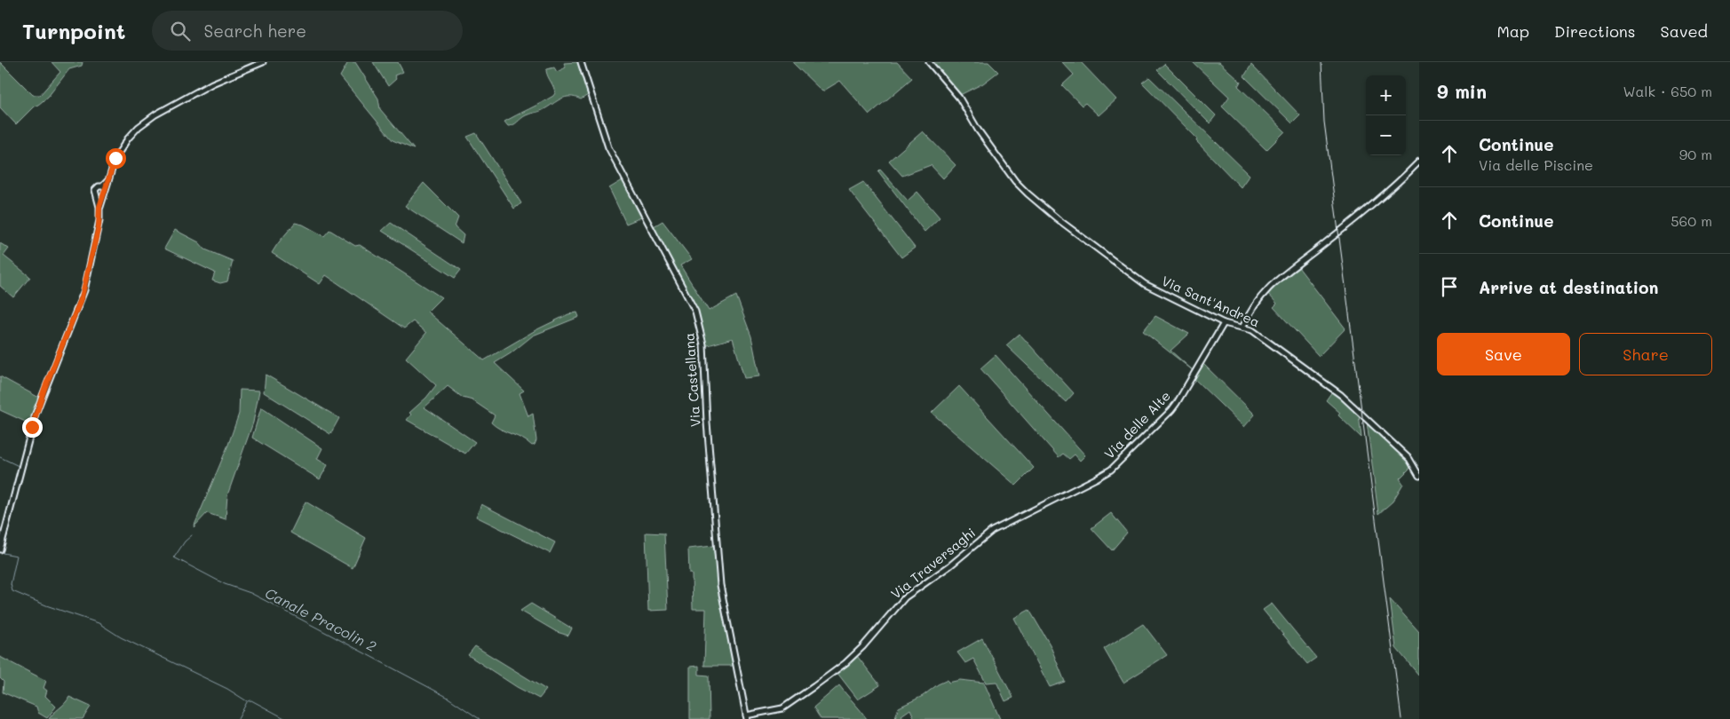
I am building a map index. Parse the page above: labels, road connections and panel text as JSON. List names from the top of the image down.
{
  "streets": {
    "street": [
      "Via Sant'Andrea",
      "Via Castellana",
      "Via delle Alte",
      "Via Traversaghi"
    ]
  },
  "crossings": [
    ["Via Sant'Andrea", "Via delle Alte"],
    ["Via Castellana", "Via Traversaghi"],
    ["Via delle Alte", "Via Traversaghi"]
  ],
  "water": ["Canale Pracolin 2"],
  "page": {
    "header": "Turnpoint",
    "search": "Search here",
    "nav": ["Map", "Directions", "Saved"],
    "heading": ["9 min", "Walk · 650 m"],
    "map_buttons": ["+", "−"],
    "list": [
      ["Continue", "Via delle Piscine", "90 m"],
      ["Continue", "560 m"],
      "Arrive at destination"
    ],
    "buttons": ["Save", "Share"]
  }
}
